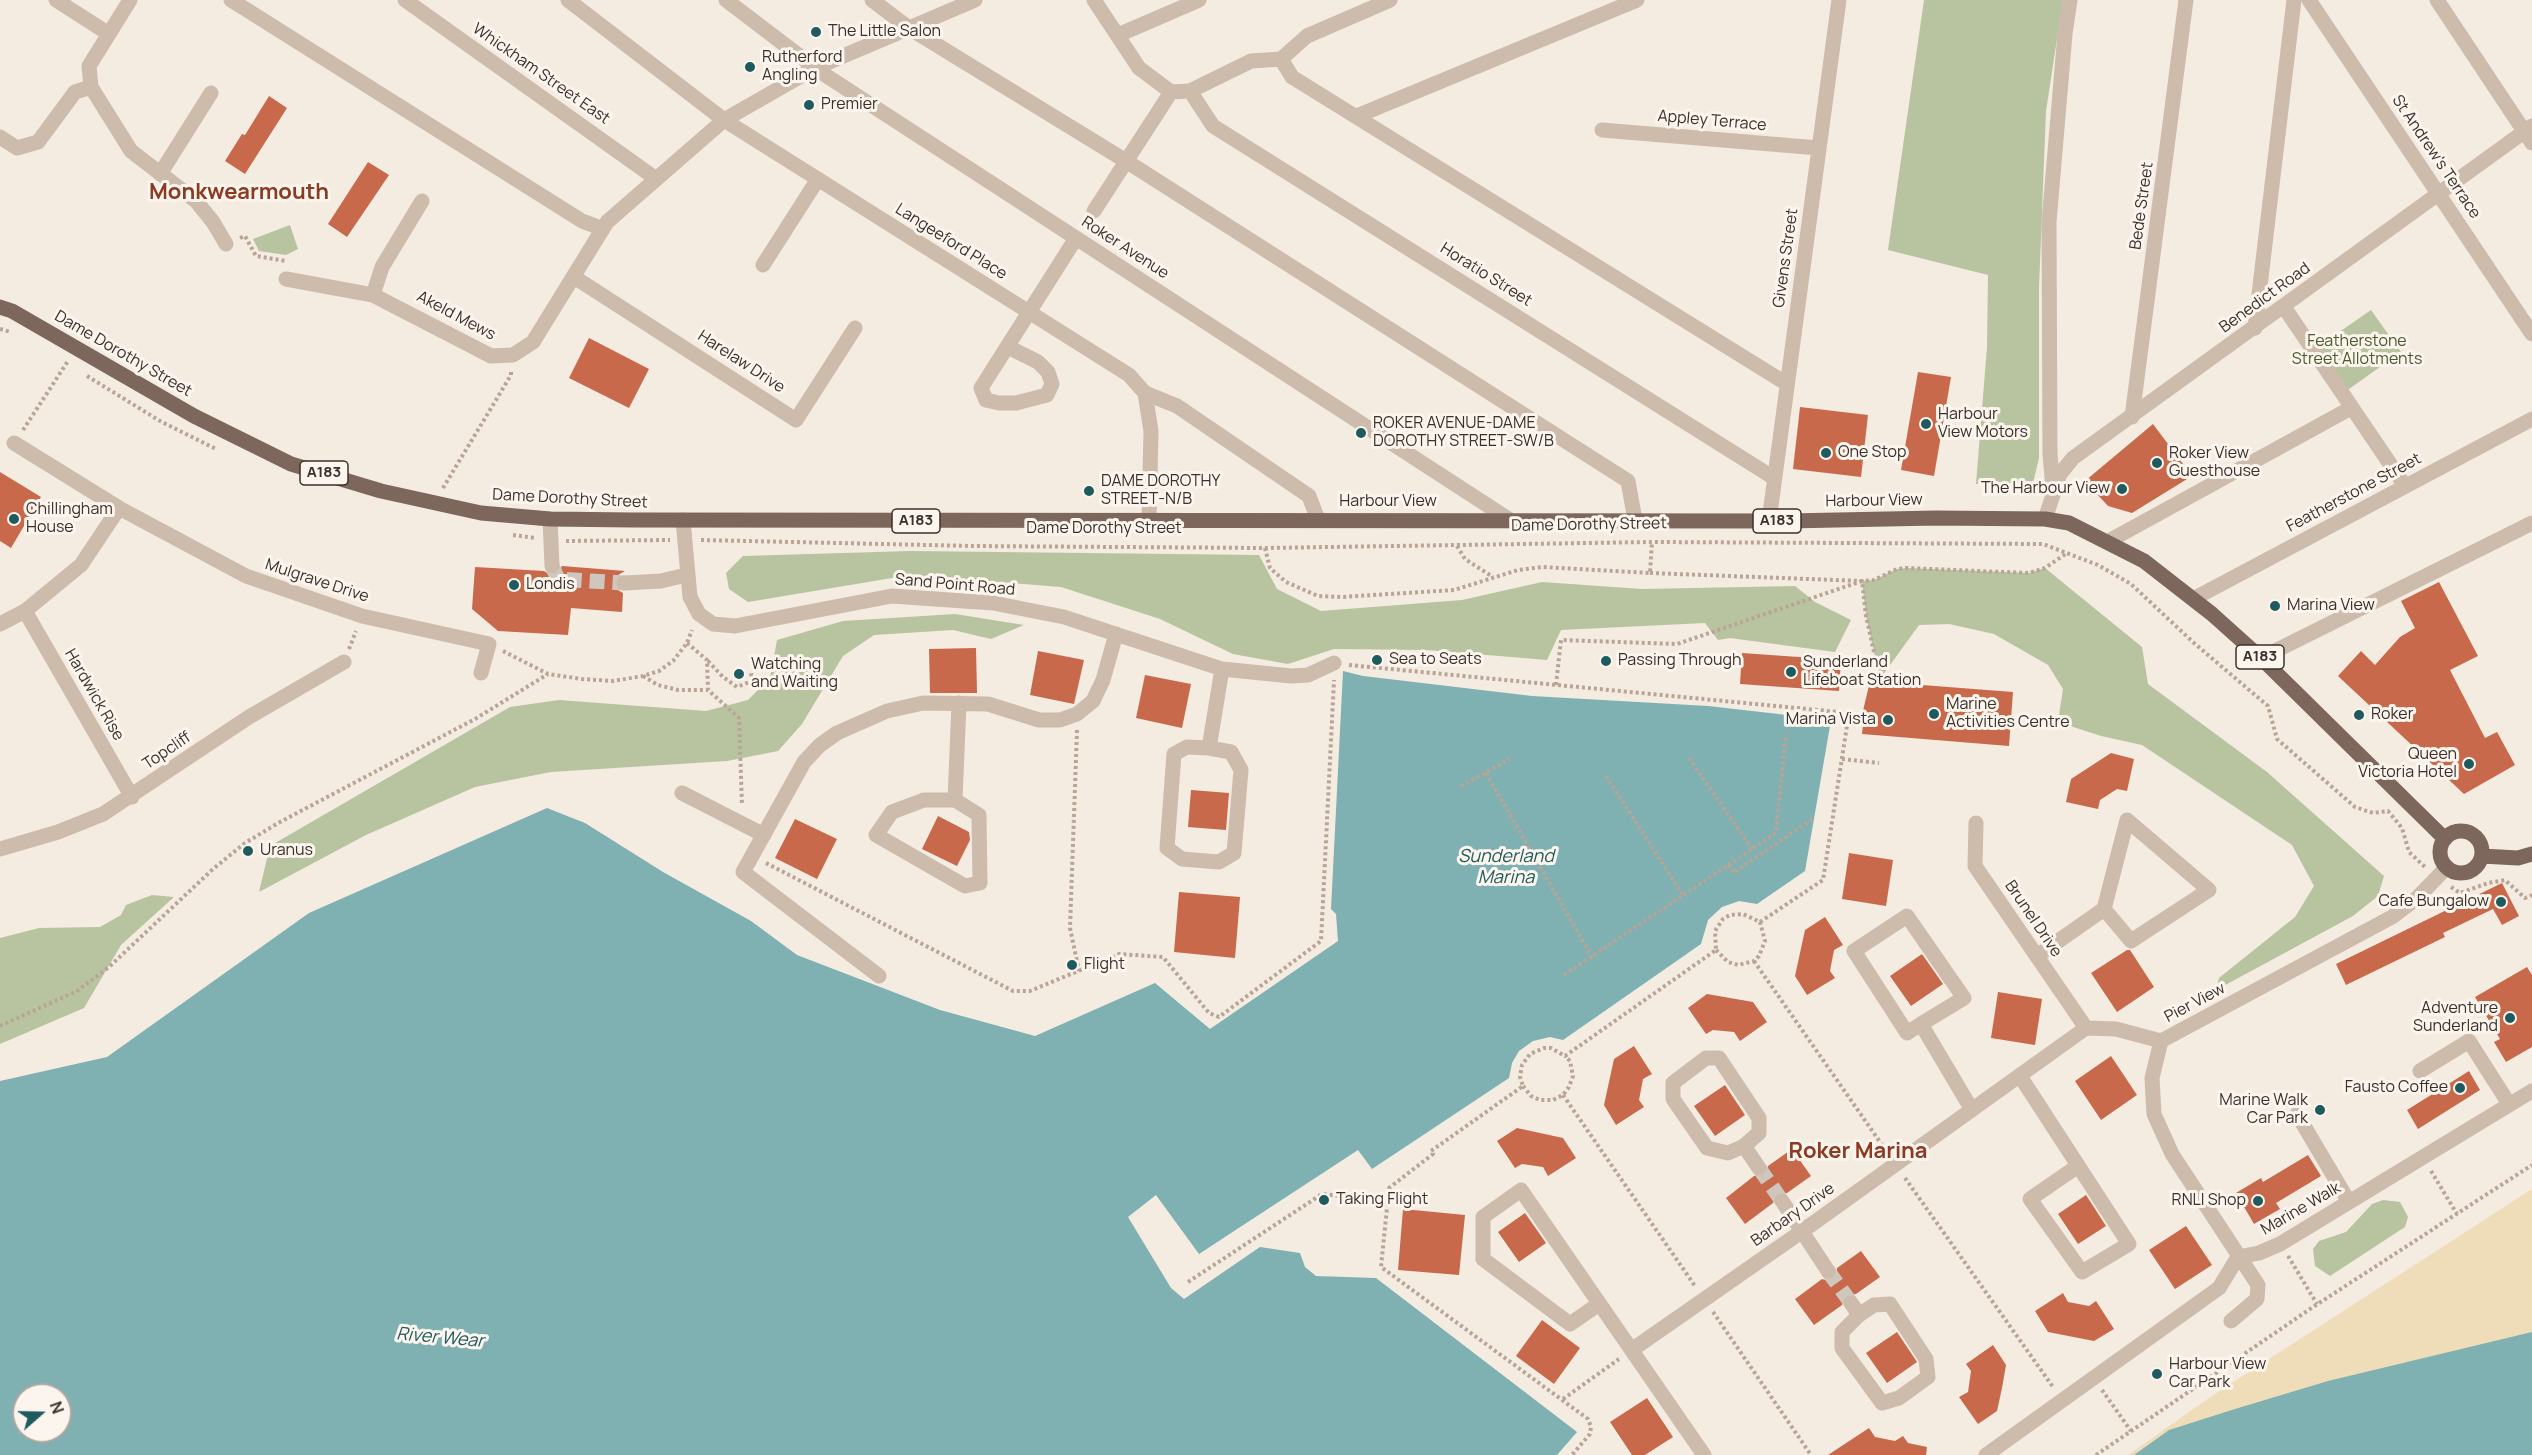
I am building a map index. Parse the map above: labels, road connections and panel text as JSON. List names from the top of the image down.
{
  "streets": {
    "main road": ["Dame Dorothy Street", "A183", "Harbour View"],
    "street": [
      "Whickham Street East",
      "Appley Terrace",
      "St Andrew's Terrace",
      "Bede Street",
      "Langeeford Place",
      "Roker Avenue",
      "Givens Street",
      "Horatio Street",
      "Benedict Road",
      "Akeld Mews",
      "Harelaw Drive",
      "Featherstone Street",
      "Mulgrave Drive",
      "Sand Point Road",
      "Hardwick Rise",
      "Topcliff",
      "Brunel Drive",
      "Pier View",
      "Marine Walk",
      "Barbary Drive"
    ]
  },
  "crossings": [
    ["Appley Terrace", "Givens Street"],
    ["St Andrew's Terrace", "Benedict Road"],
    ["Bede Street", "Benedict Road"],
    ["Roker Avenue", "Harbour View"],
    ["Givens Street", "Horatio Street"],
    ["Givens Street", "Harbour View"],
    ["Benedict Road", "Harbour View"],
    ["Dame Dorothy Street", "Harbour View"],
    ["Featherstone Street", "Harbour View"],
    ["Harbour View", "Pier View"],
    ["Hardwick Rise", "Topcliff"],
    ["Brunel Drive", "Barbary Drive"],
    ["Pier View", "Marine Walk"]
  ],
  "districts": ["Monkwearmouth", "Roker Marina"],
  "water": ["Sunderland Marina", "River Wear"],
  "parks": ["Featherstone Street Allotments"],
  "places": [
    "The Little Salon",
    "Rutherford Angling",
    "Premier",
    "Harbour View Motors",
    "ROKER AVENUE-DAME DOROTHY STREET-SW/B",
    "One Stop",
    "Roker View Guesthouse",
    "The Harbour View",
    "DAME DOROTHY STREET-N/B",
    "Chillingham House",
    "Londis",
    "Marina View",
    "Sea to Seats",
    "Passing Through",
    "Sunderland Lifeboat Station",
    "Watching and Waiting",
    "Marine Activities Centre",
    "Roker",
    "Marina Vista",
    "Queen Victoria Hotel",
    "Uranus",
    "Cafe Bungalow",
    "Flight",
    "Adventure Sunderland",
    "Fausto Coffee",
    "Marine Walk Car Park",
    "Taking Flight",
    "RNLI Shop",
    "Harbour View Car Park"
  ],
  "north": "right"
}
